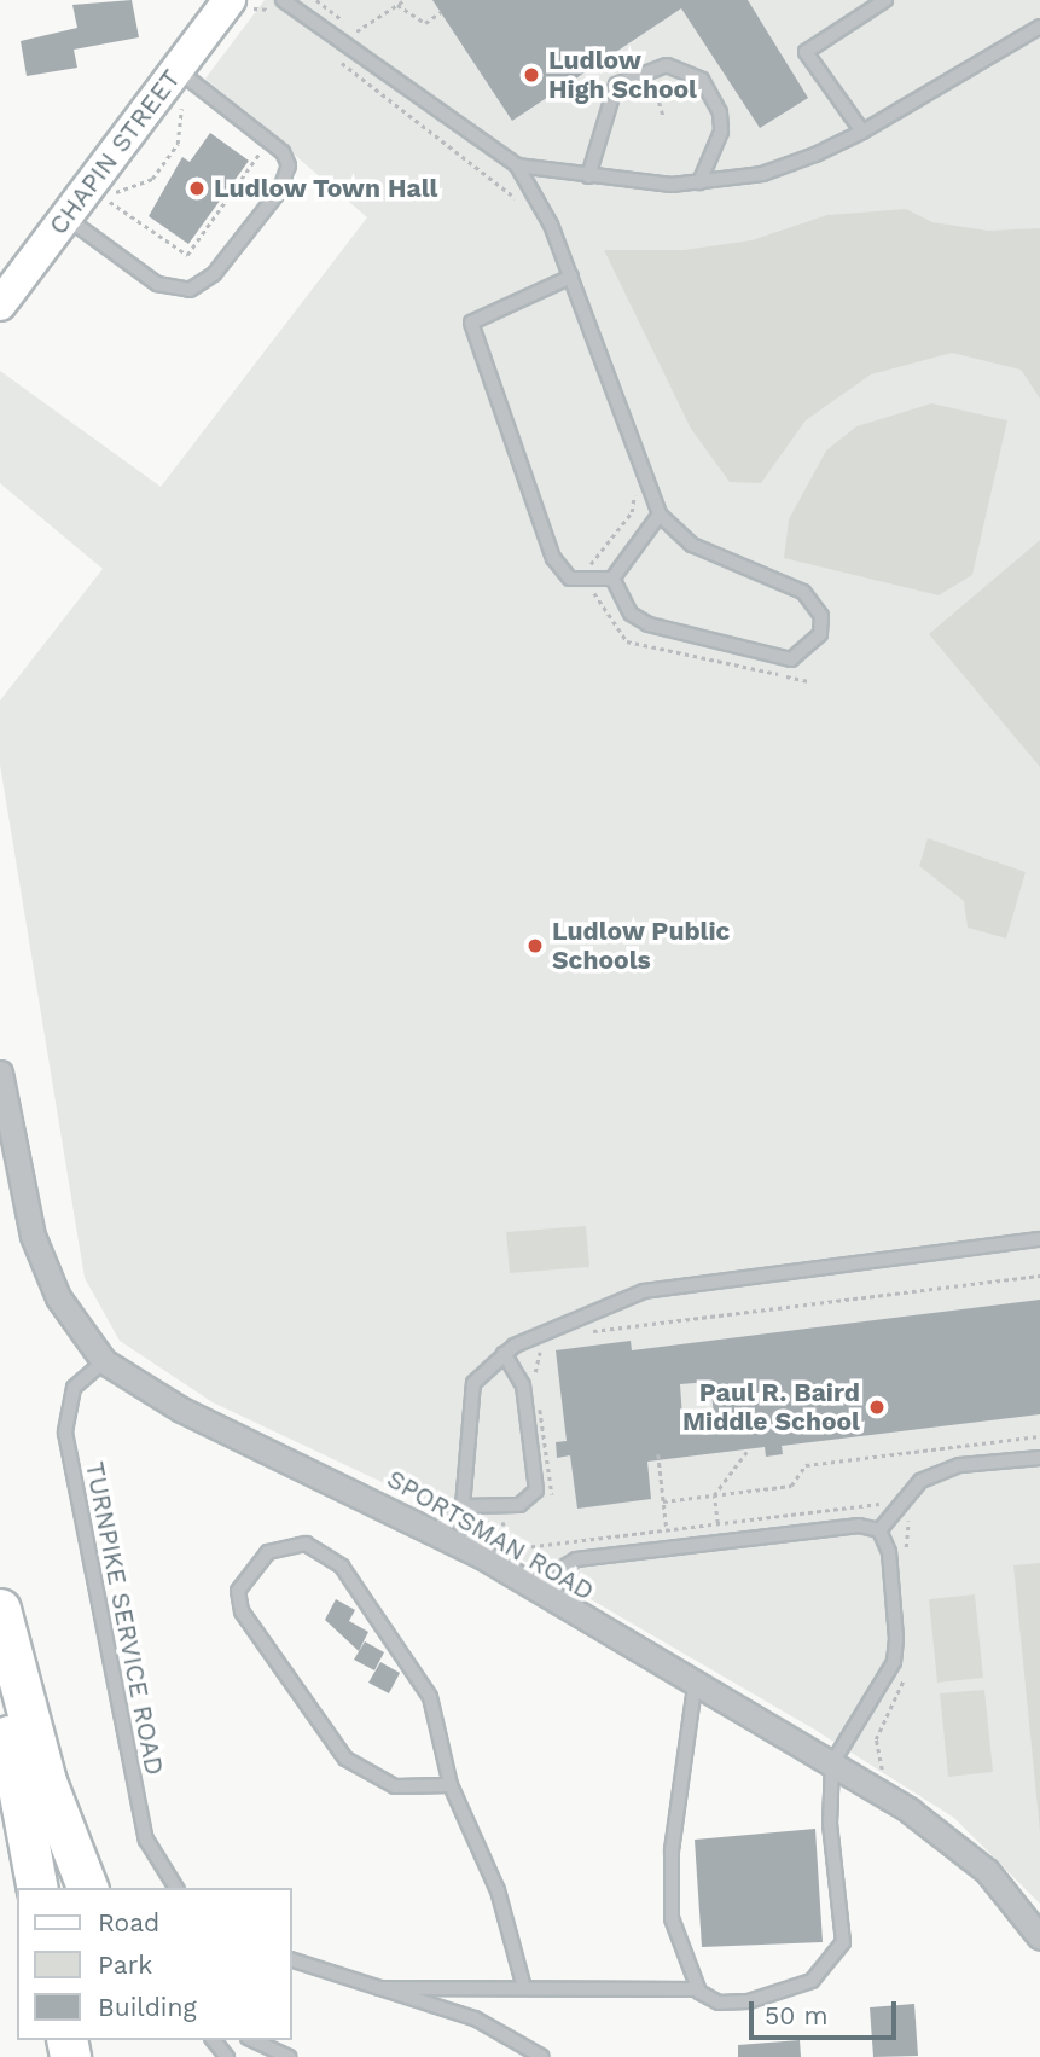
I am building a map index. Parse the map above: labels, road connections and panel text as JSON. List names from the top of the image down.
{
  "streets": {
    "main road": ["CHAPIN STREET"],
    "street": ["SPORTSMAN ROAD"],
    "lane": ["TURNPIKE SERVICE ROAD"]
  },
  "crossings": [
    ["SPORTSMAN ROAD", "TURNPIKE SERVICE ROAD"]
  ],
  "places": [
    "Ludlow High School",
    "Ludlow Town Hall",
    "Ludlow Public Schools",
    "Paul R. Baird Middle School"
  ],
  "legend": ["Road", "Park", "Building"],
  "scale_bar": "50 m"
}
